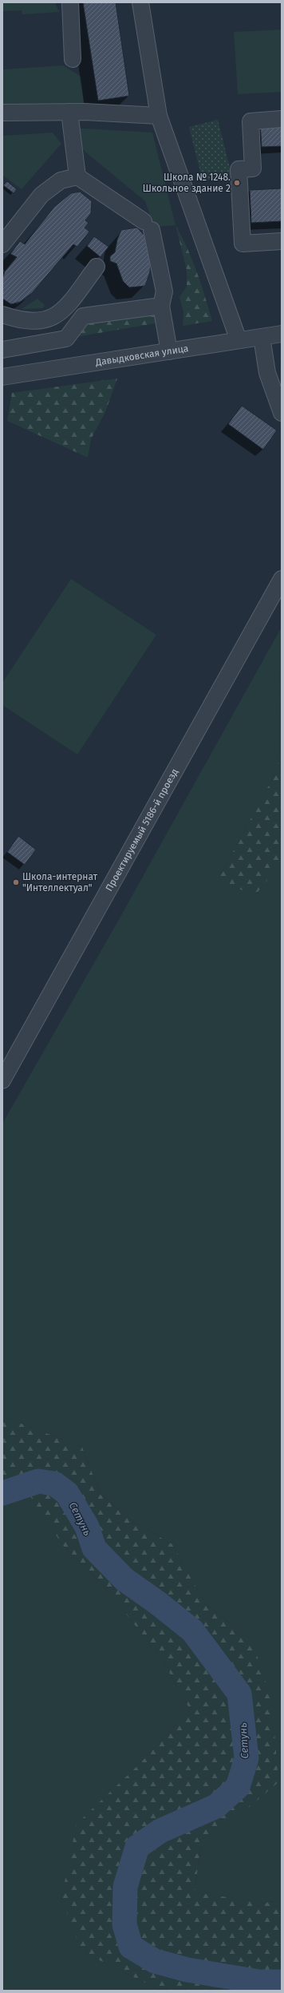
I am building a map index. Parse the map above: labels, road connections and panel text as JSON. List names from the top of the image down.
{
  "streets": {
    "street": ["Давыдковская улица", "Проектируемый 5186-й проезд"]
  },
  "water": ["Сетунь"],
  "places": ["Школа № 1248. Школьное здание 2", "Школа-интернат \"Интеллектуал\""]
}
